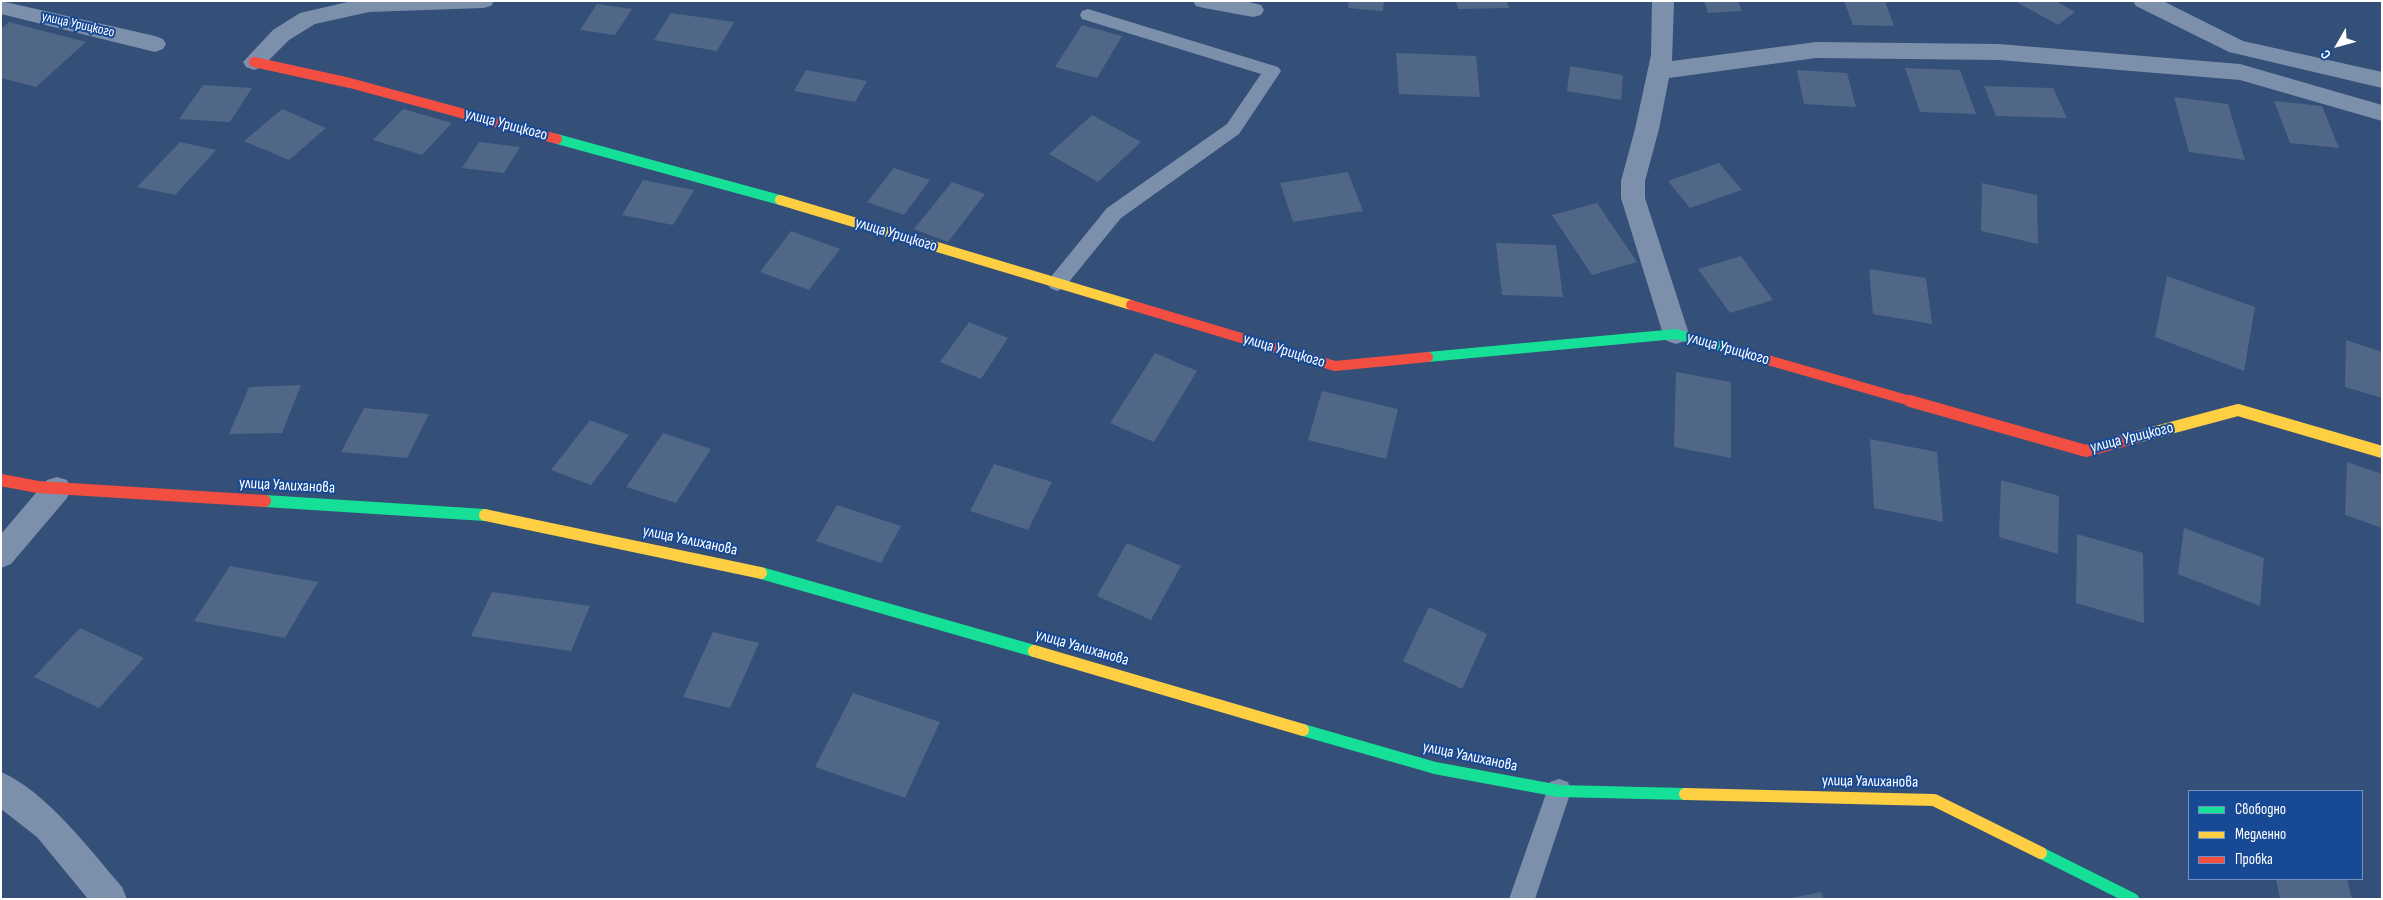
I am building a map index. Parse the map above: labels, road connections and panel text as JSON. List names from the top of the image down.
{
  "streets": {
    "street": ["улица Урицкого", "улица Уалиханова"]
  },
  "legend": ["Свободно", "Медленно", "Пробка"],
  "north": "bottom left"
}
